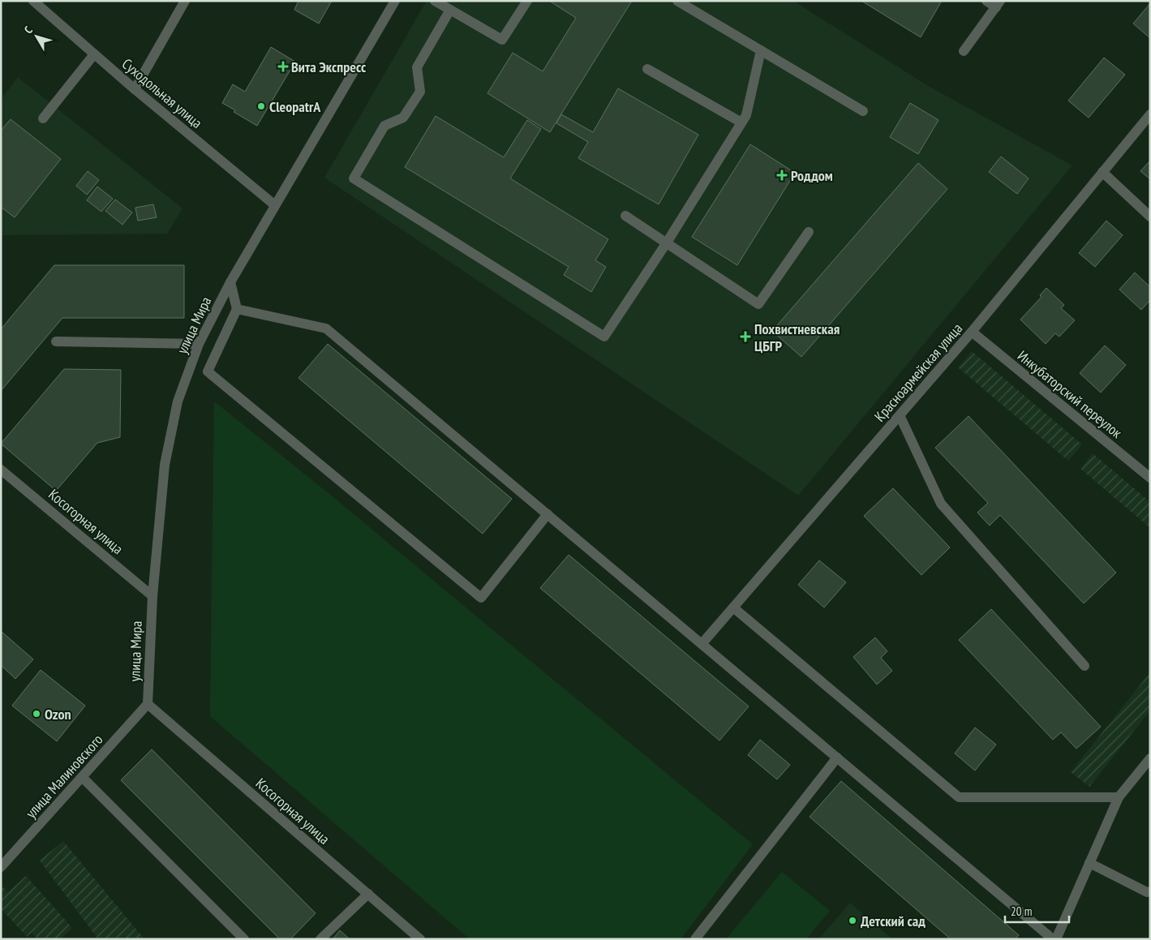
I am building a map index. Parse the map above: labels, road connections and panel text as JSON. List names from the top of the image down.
{
  "streets": {
    "street": [
      "Суходольная улица",
      "улица Мира",
      "Красноармейская улица",
      "Инкубаторский переулок",
      "Косогорная улица",
      "улица Малиновского"
    ]
  },
  "crossings": [
    ["Суходольная улица", "улица Мира"],
    ["улица Мира", "Косогорная улица"],
    ["улица Мира", "улица Малиновского"],
    ["Красноармейская улица", "Инкубаторский переулок"],
    ["Косогорная улица", "улица Малиновского"]
  ],
  "places": {
    "health": ["Вита Экспресс", "Роддом", "Похвистневская ЦБГР"],
    "other": ["CleopatrA", "Ozon", "Детский сад"]
  },
  "scale_bar": "20 m",
  "north": "top left"
}
